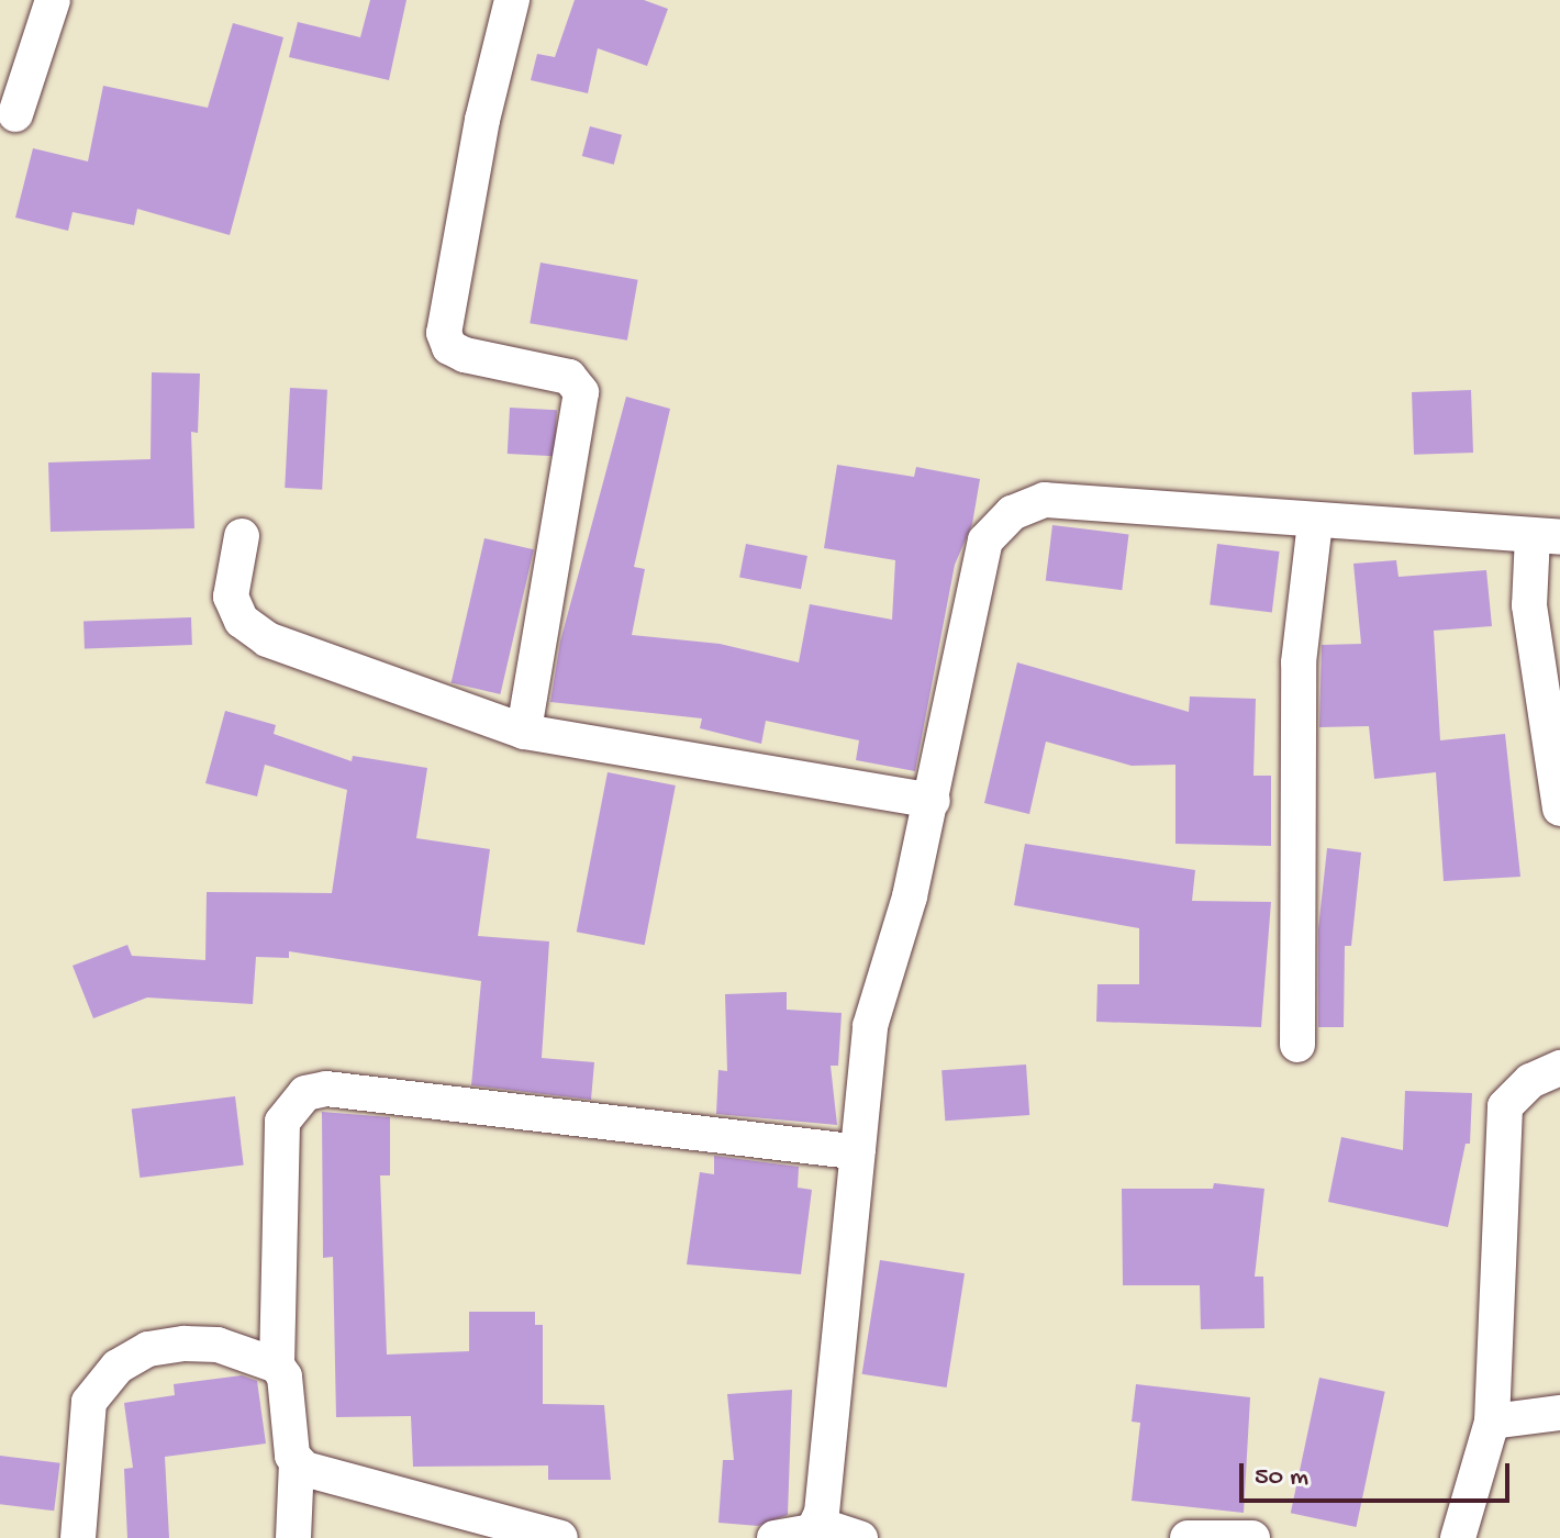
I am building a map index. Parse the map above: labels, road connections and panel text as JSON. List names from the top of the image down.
{
  "scale_bar": "50 m"
}
